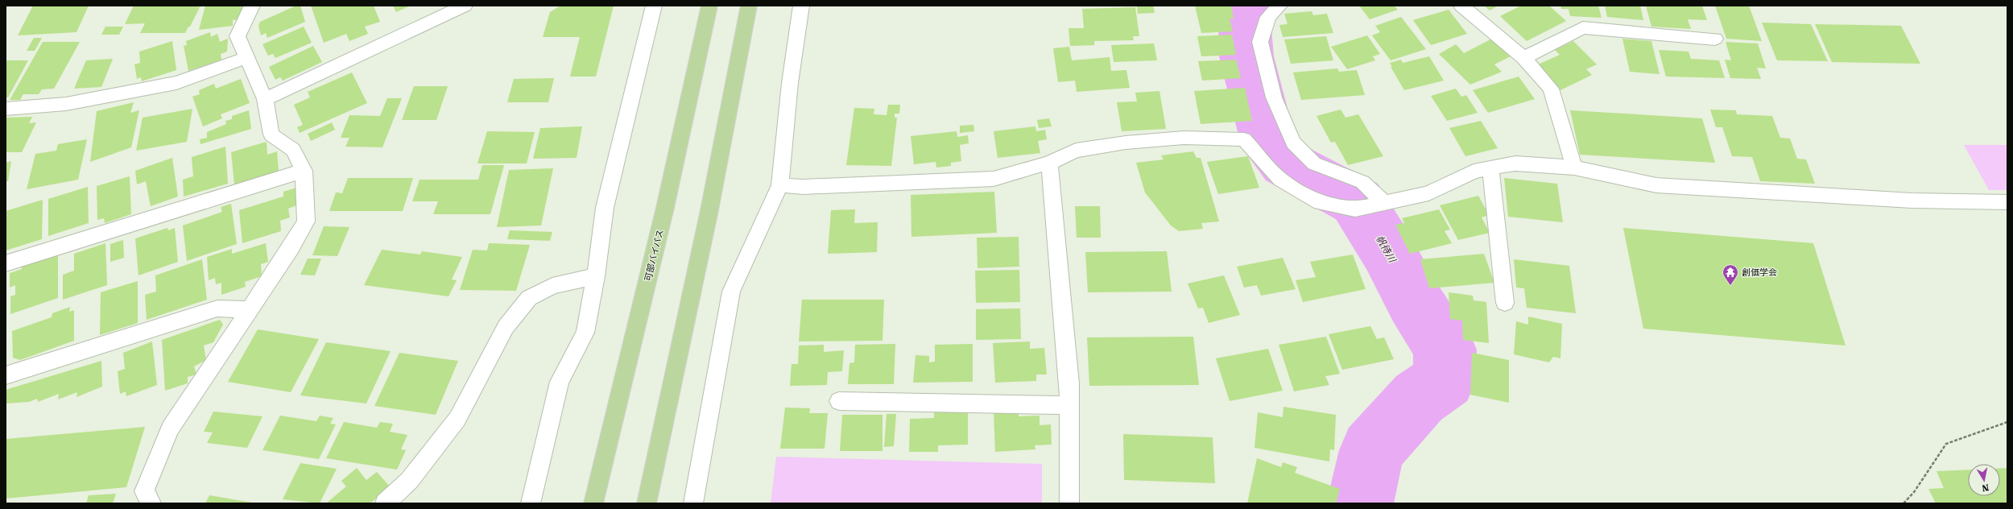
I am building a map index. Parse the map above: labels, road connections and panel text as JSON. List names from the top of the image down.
{
  "streets": {
    "highway": ["可部バイパス"]
  },
  "water": ["帆待川"],
  "places": {
    "temple": ["創価学会"]
  },
  "north": "bottom"
}
